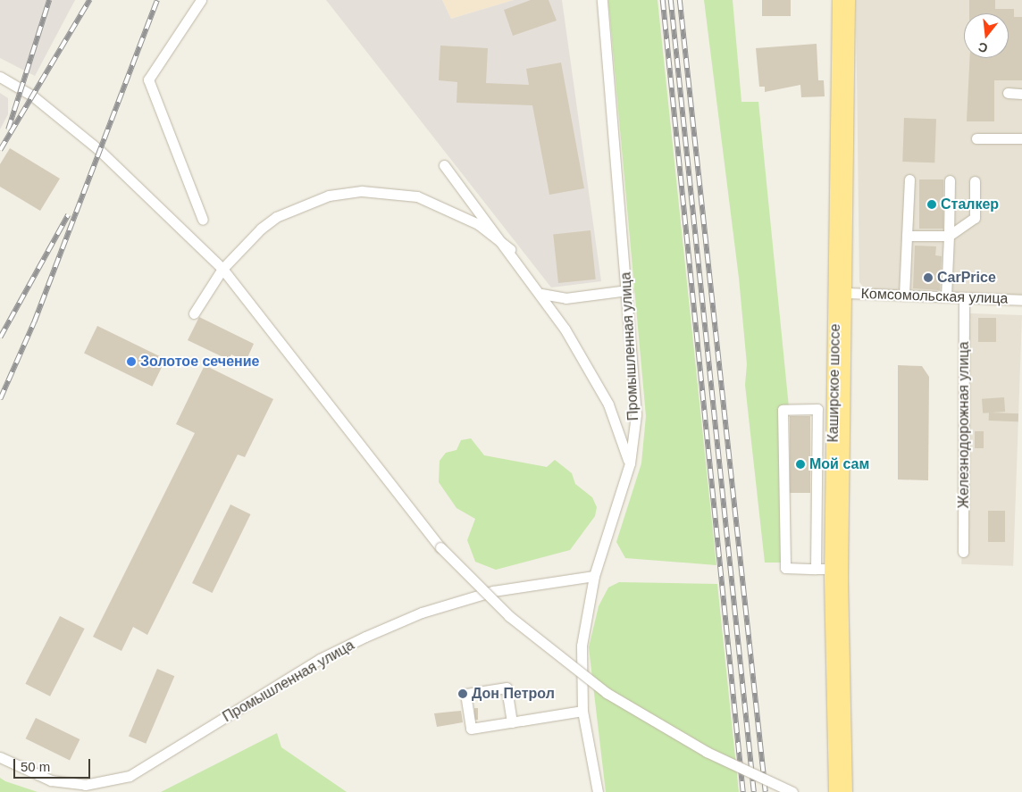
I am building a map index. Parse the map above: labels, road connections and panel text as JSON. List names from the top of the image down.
{
  "streets": {
    "main road": ["Каширское шоссе"],
    "street": ["Комсомольская улица", "Промышленная улица", "Железнодорожная улица"]
  },
  "crossings": [
    ["Комсомольская улица", "Каширское шоссе"],
    ["Комсомольская улица", "Железнодорожная улица"]
  ],
  "places": [
    "Сталкер",
    "CarPrice",
    "Золотое сечение",
    "Мой сам",
    "Дон Петрол"
  ],
  "scale_bar": "50 m",
  "north": "bottom"
}
